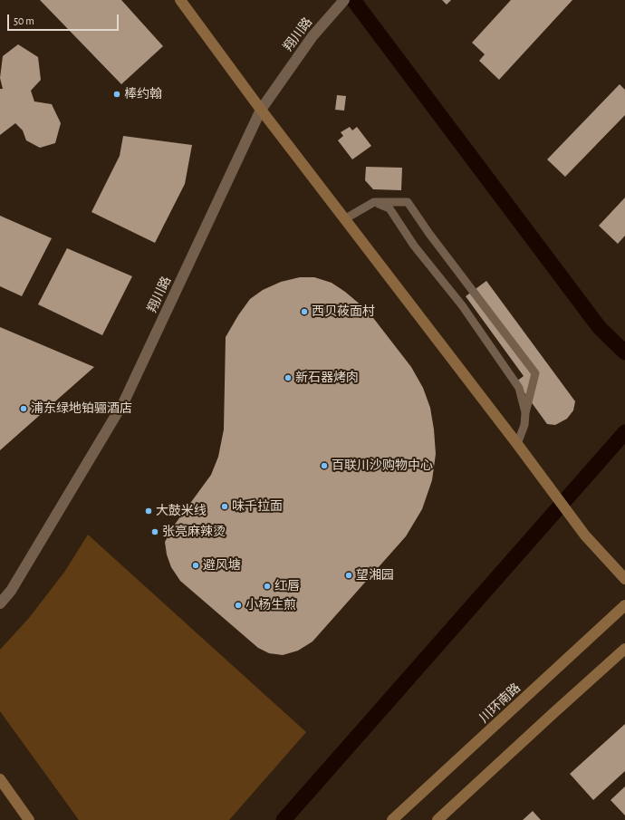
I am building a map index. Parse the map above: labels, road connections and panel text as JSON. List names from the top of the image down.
{
  "streets": {
    "street": ["翔川路", "川环南路"]
  },
  "places": [
    "棒约翰",
    "西贝莜面村",
    "新石器烤肉",
    "浦东绿地铂骊酒店",
    "百联川沙购物中心",
    "味千拉面",
    "大鼓米线",
    "张亮麻辣烫",
    "避风塘",
    "望湘园",
    "红唇",
    "小杨生煎"
  ],
  "scale_bar": "50 m"
}
